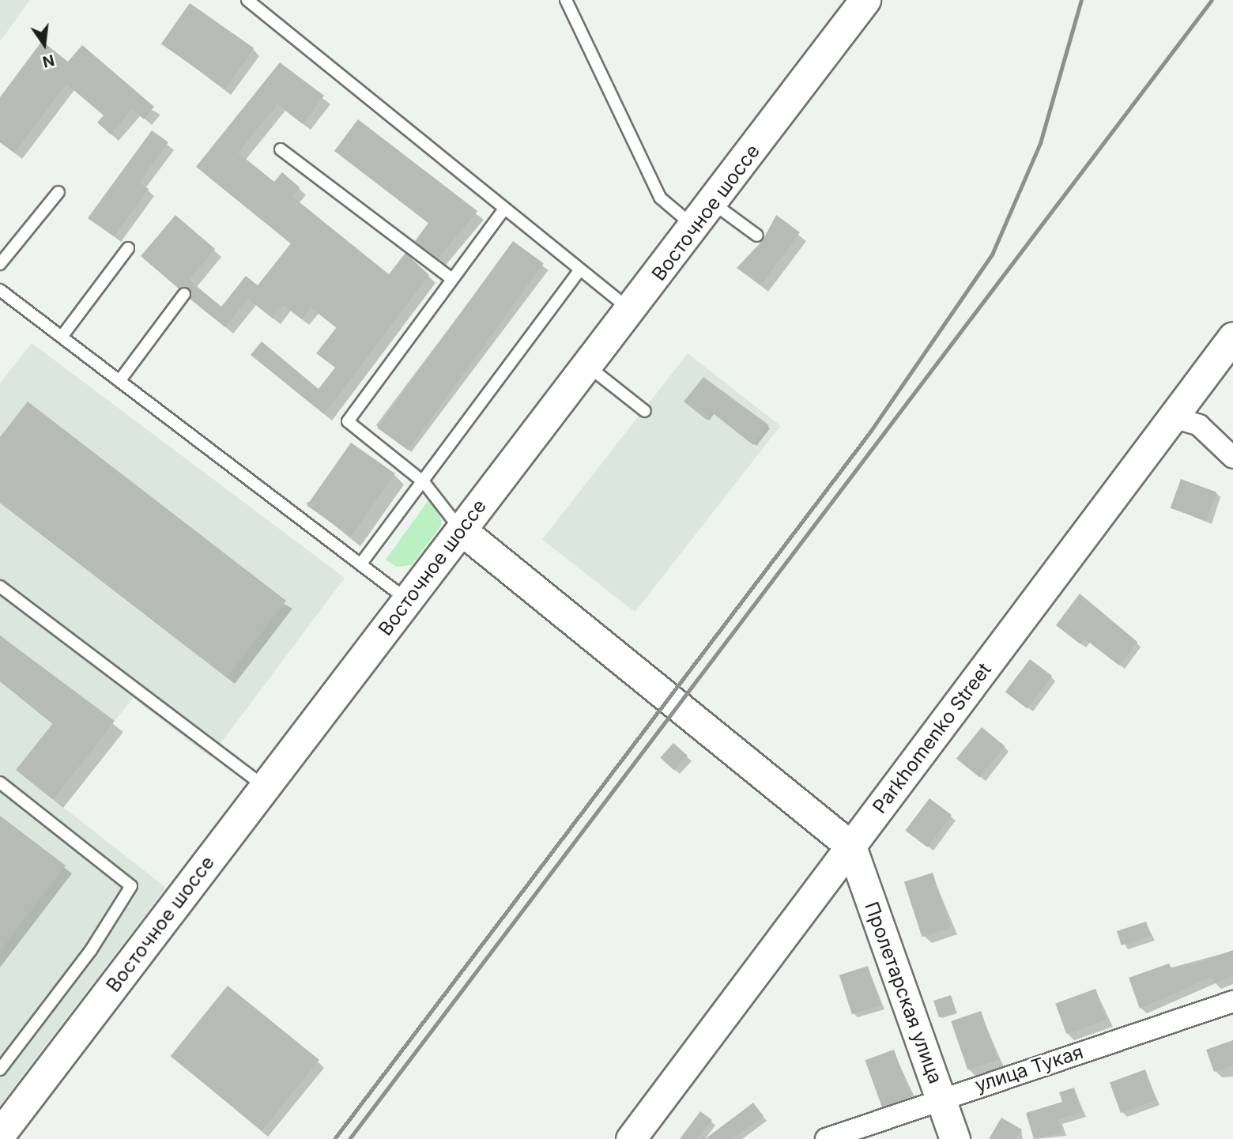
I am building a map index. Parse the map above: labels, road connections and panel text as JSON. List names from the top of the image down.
{
  "streets": {
    "main road": ["Восточное шоссе", "Parkhomenko Street", "Пролетарская улица"],
    "street": ["улица Тукая"]
  },
  "crossings": [
    ["Parkhomenko Street", "Пролетарская улица"],
    ["Пролетарская улица", "улица Тукая"]
  ],
  "north": "bottom"
}
